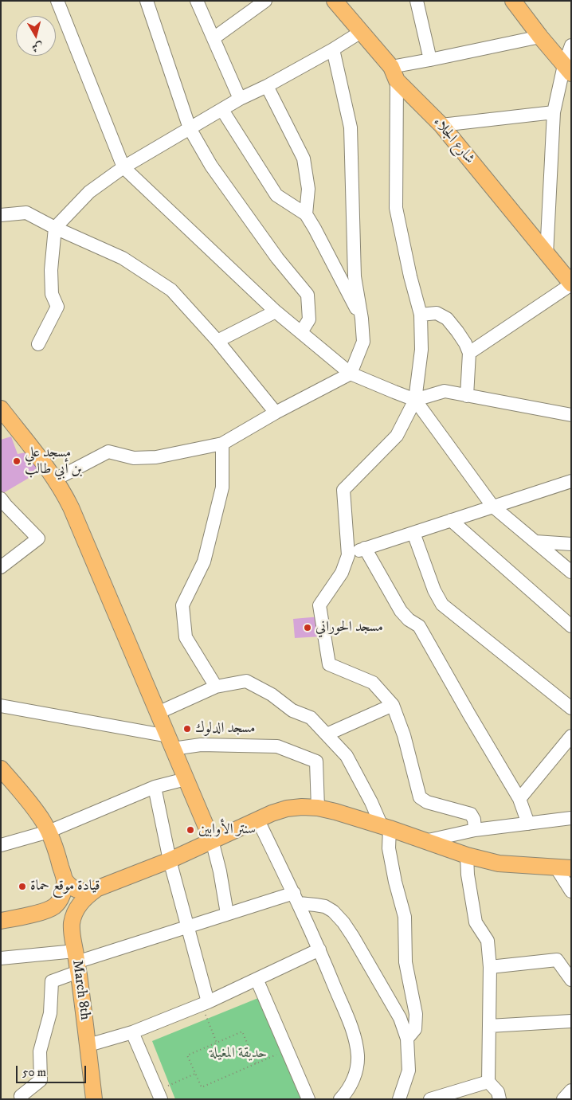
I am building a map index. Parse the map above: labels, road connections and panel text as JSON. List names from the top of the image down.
{
  "streets": {
    "main road": ["شارع الجلاء", "March 8th"]
  },
  "parks": ["حديقة المغيلة"],
  "places": [
    "مسجد علي بن أبي طالب",
    "مسجد الحوراني",
    "مسجد الدلوك",
    "سنتر الأوابين",
    "قيادة موقع حماة"
  ],
  "scale_bar": "50 m",
  "north": "bottom"
}
